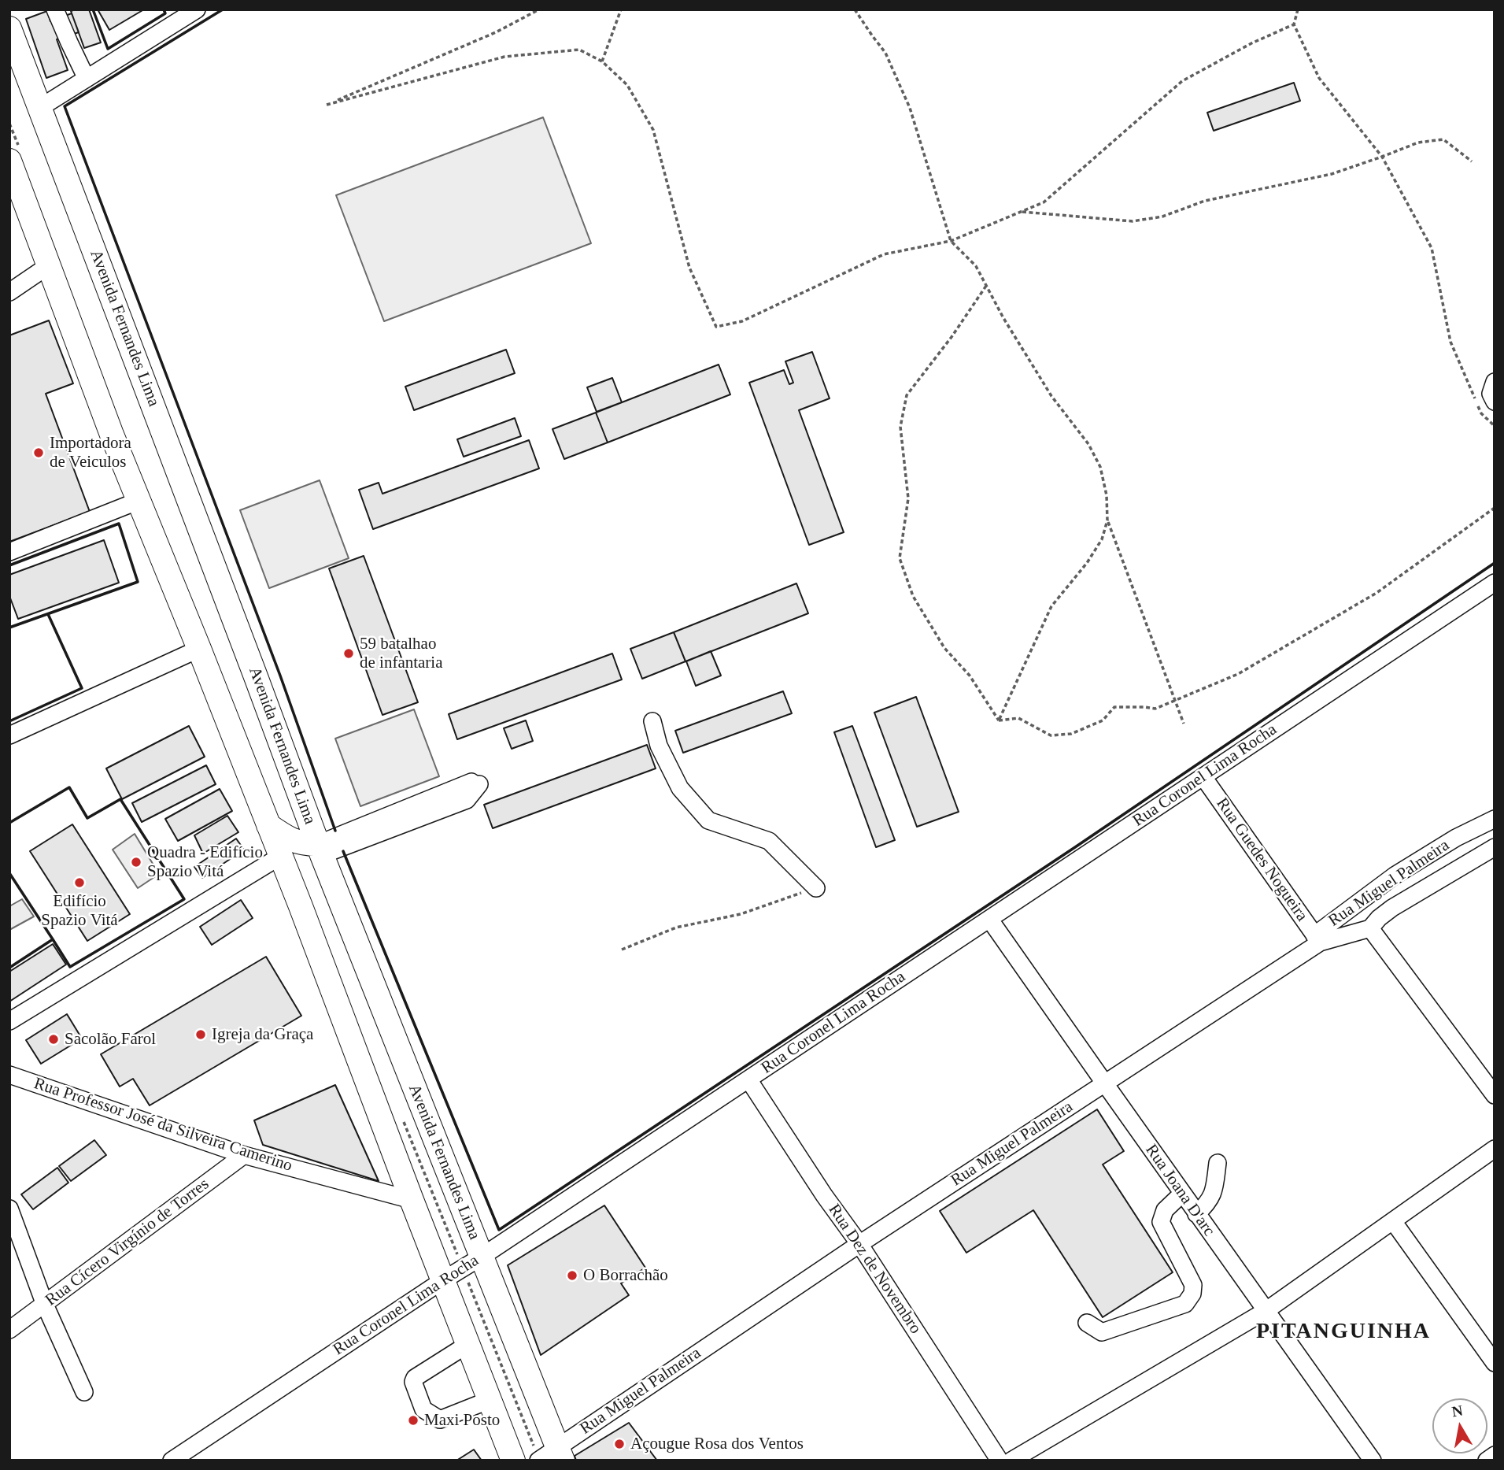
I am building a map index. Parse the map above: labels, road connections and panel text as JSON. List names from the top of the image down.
{
  "streets": {
    "highway": ["Avenida Fernandes Lima"],
    "street": [
      "Rua Coronel Lima Rocha",
      "Rua Guedes Nogueira",
      "Rua Miguel Palmeira",
      "Rua Professor José da Silveira Camerino",
      "Rua Joana D'arc",
      "Rua Cícero Virgínio de Torres",
      "Rua Dez de Novembro"
    ]
  },
  "crossings": [
    ["Avenida Fernandes Lima", "Rua Coronel Lima Rocha"],
    ["Avenida Fernandes Lima", "Rua Miguel Palmeira"],
    ["Rua Coronel Lima Rocha", "Rua Guedes Nogueira"],
    ["Rua Coronel Lima Rocha", "Rua Joana D'arc"],
    ["Rua Coronel Lima Rocha", "Rua Dez de Novembro"],
    ["Rua Guedes Nogueira", "Rua Miguel Palmeira"],
    ["Rua Miguel Palmeira", "Rua Joana D'arc"],
    ["Rua Miguel Palmeira", "Rua Dez de Novembro"],
    ["Rua Professor José da Silveira Camerino", "Rua Cícero Virgínio de Torres"]
  ],
  "districts": ["PITANGUINHA"],
  "places": [
    "Importadora de Veiculos",
    "59 batalhao de infantaria",
    "Quadra - Edifício Spazio Vitá",
    "Edifício Spazio Vitá",
    "Igreja da Graça",
    "Sacolão Farol",
    "O Borrachão",
    "Maxi Posto",
    "Açougue Rosa dos Ventos"
  ],
  "north": "top"
}
